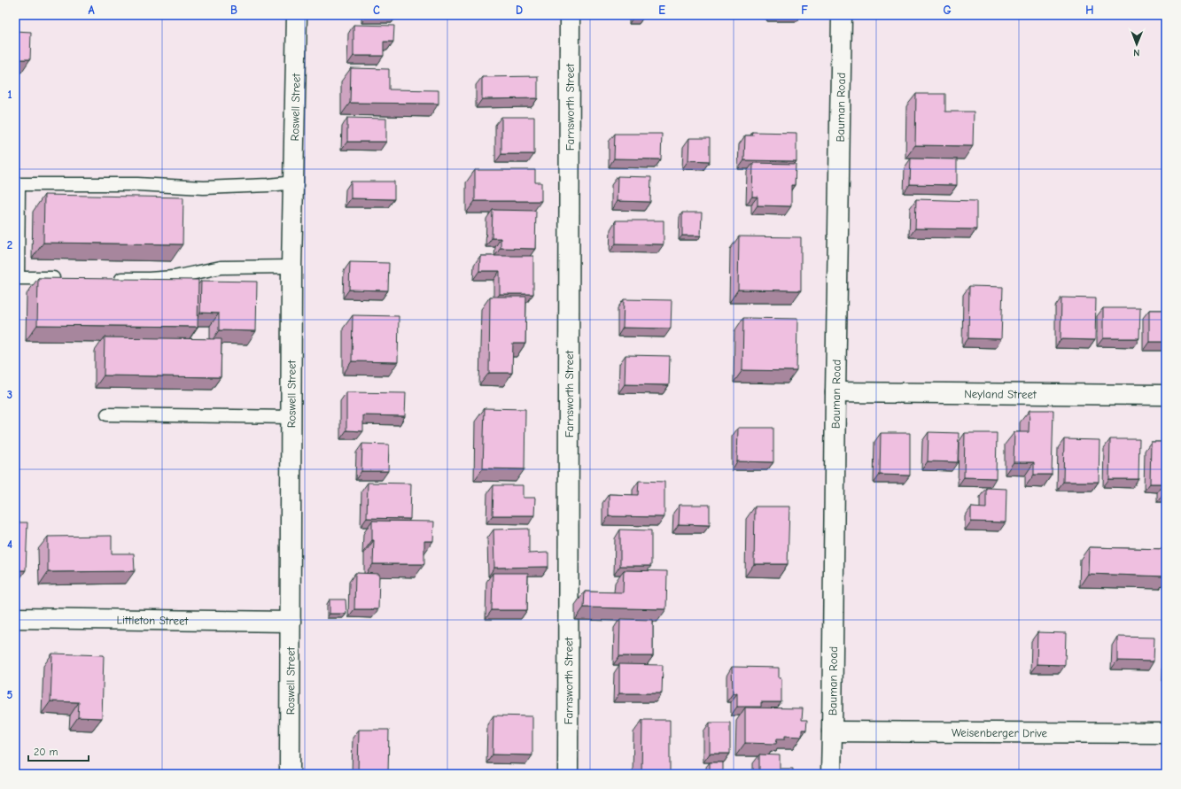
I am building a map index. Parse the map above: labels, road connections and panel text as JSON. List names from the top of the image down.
{
  "streets": {
    "street": [
      "Roswell Street",
      "Farnsworth Street",
      "Bauman Road",
      "Neyland Street",
      "Littleton Street",
      "Weisenberger Drive"
    ]
  },
  "crossings": [
    ["Roswell Street", "Littleton Street"],
    ["Bauman Road", "Neyland Street"],
    ["Bauman Road", "Weisenberger Drive"]
  ],
  "scale_bar": "20 m",
  "north": "bottom",
  "grid": {
    "columns": [
      "A",
      "B",
      "C",
      "D",
      "E",
      "F",
      "G",
      "H"
    ],
    "rows": [
      "1",
      "2",
      "3",
      "4",
      "5"
    ]
  }
}
